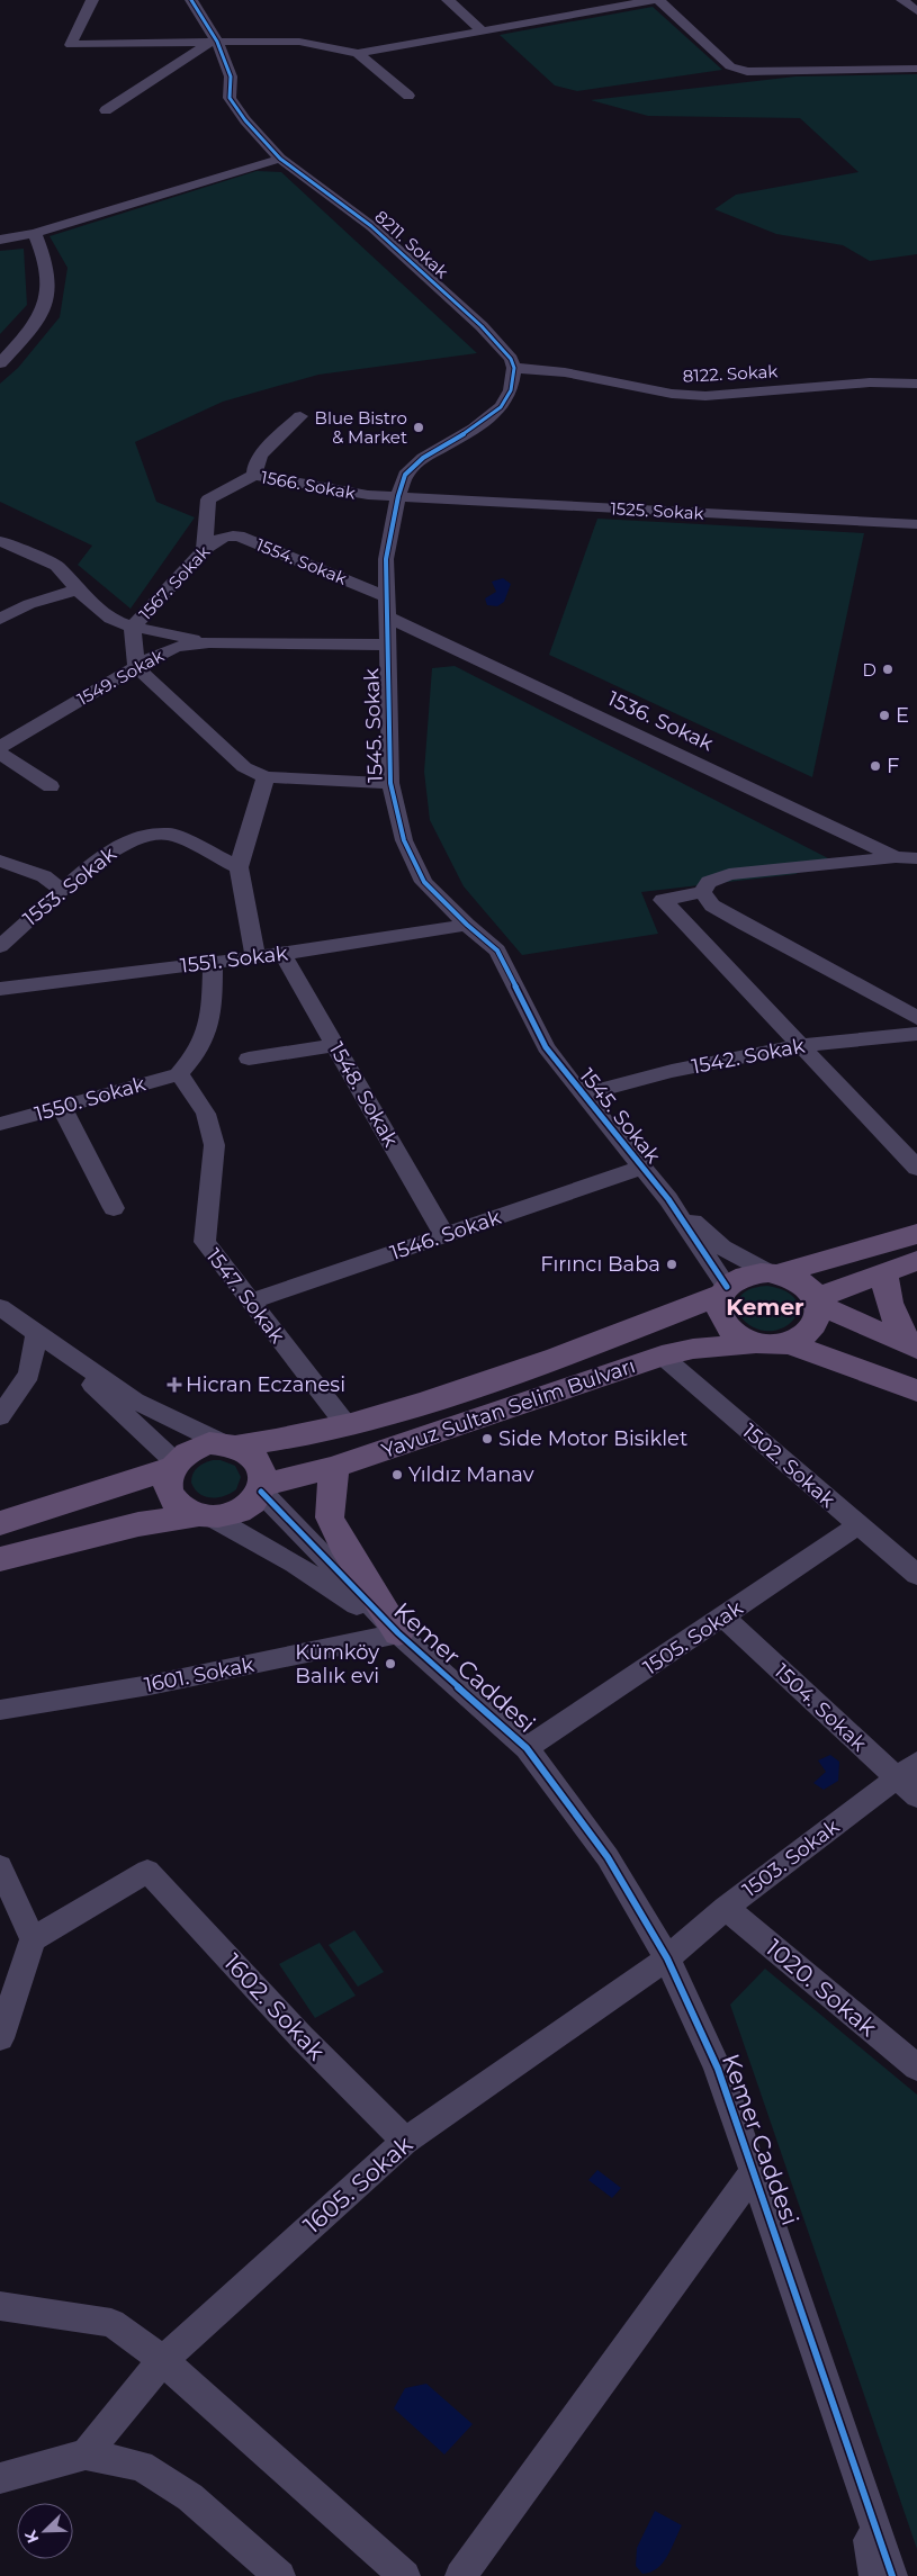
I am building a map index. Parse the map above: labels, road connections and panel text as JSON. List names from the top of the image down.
{
  "streets": {
    "main road": ["Yavuz Sultan Selim Bulvarı"],
    "street": [
      "8211. Sokak",
      "8122. Sokak",
      "1566. Sokak",
      "1525. Sokak",
      "1554. Sokak",
      "1567. Sokak",
      "1549. Sokak",
      "1536. Sokak",
      "1545. Sokak",
      "1553. Sokak",
      "1551. Sokak",
      "1542. Sokak",
      "1548. Sokak",
      "1550. Sokak",
      "1546. Sokak",
      "1547. Sokak",
      "1502. Sokak",
      "1505. Sokak",
      "Kemer Caddesi",
      "1601. Sokak",
      "1504. Sokak",
      "1503. Sokak",
      "1020. Sokak",
      "1602. Sokak",
      "1605. Sokak"
    ]
  },
  "crossings": [
    ["8211. Sokak", "8122. Sokak"],
    ["1566. Sokak", "1525. Sokak"],
    ["1566. Sokak", "1554. Sokak"],
    ["1566. Sokak", "1567. Sokak"],
    ["1566. Sokak", "1545. Sokak"],
    ["1525. Sokak", "1545. Sokak"],
    ["1554. Sokak", "1567. Sokak"],
    ["1554. Sokak", "1545. Sokak"],
    ["1549. Sokak", "1545. Sokak"],
    ["1536. Sokak", "1545. Sokak"],
    ["1545. Sokak", "1551. Sokak"],
    ["1545. Sokak", "1542. Sokak"],
    ["1545. Sokak", "1546. Sokak"],
    ["1551. Sokak", "1548. Sokak"],
    ["1548. Sokak", "1546. Sokak"],
    ["1550. Sokak", "1547. Sokak"],
    ["1546. Sokak", "1547. Sokak"],
    ["1547. Sokak", "Yavuz Sultan Selim Bulvarı"],
    ["Yavuz Sultan Selim Bulvarı", "1502. Sokak"],
    ["Yavuz Sultan Selim Bulvarı", "Kemer Caddesi"],
    ["1502. Sokak", "1505. Sokak"],
    ["1505. Sokak", "Kemer Caddesi"],
    ["1505. Sokak", "1504. Sokak"],
    ["Kemer Caddesi", "1601. Sokak"],
    ["Kemer Caddesi", "1503. Sokak"],
    ["Kemer Caddesi", "1605. Sokak"],
    ["1504. Sokak", "1503. Sokak"],
    ["1503. Sokak", "1020. Sokak"],
    ["1503. Sokak", "1605. Sokak"],
    ["1602. Sokak", "1605. Sokak"]
  ],
  "districts": ["Kemer"],
  "places": {
    "other": [
      "Blue Bistro & Market",
      "D",
      "E",
      "F",
      "Fırıncı Baba",
      "Side Motor Bisiklet",
      "Yıldız Manav",
      "Kümköy Balık evi"
    ],
    "health": ["Hicran Eczanesi"]
  },
  "north": "bottom left"
}
